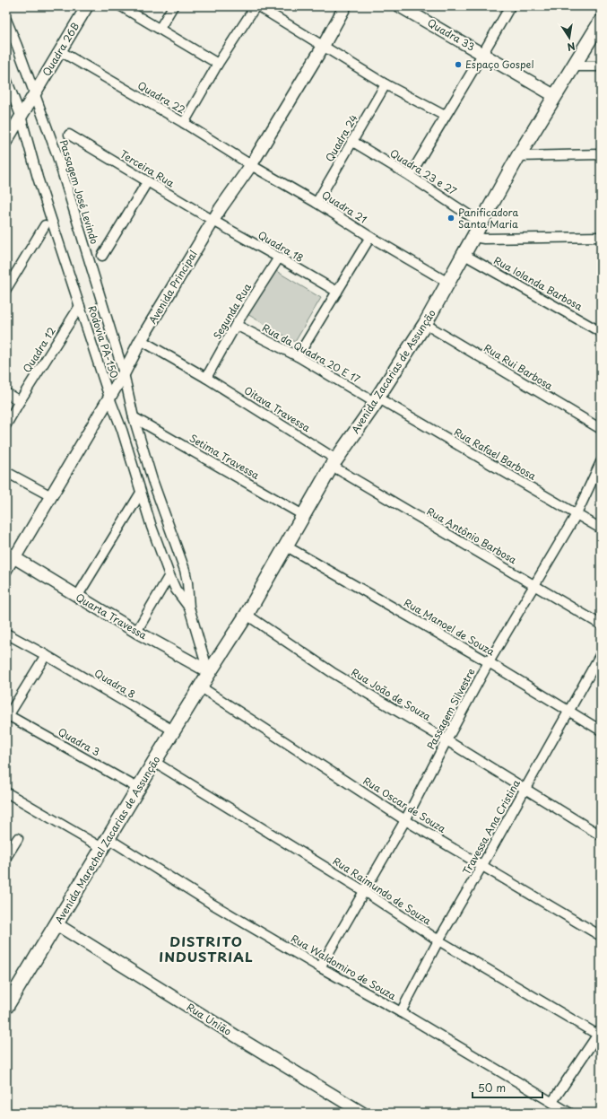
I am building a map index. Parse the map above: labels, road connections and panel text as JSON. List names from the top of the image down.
{
  "streets": {
    "main road": ["Avenida Zacarias de Assunção", "Avenida Marechal Zacarias de Assunção"],
    "street": [
      "Quadra 33",
      "Quadra 26B",
      "Quadra 22",
      "Quadra 24",
      "Terceira Rua",
      "Quadra 23 e 27",
      "Passagem José Levindo",
      "Quadra 21",
      "Quadra 18",
      "Rua Iolanda Barbosa",
      "Avenida Principal",
      "Segunda Rua",
      "Rodovia PA-150",
      "Quadra 12",
      "Rua da Quadra 20 E 17",
      "Rua Rui Barbosa",
      "Oitava Travessa",
      "Rua Rafael Barbosa",
      "Setima Travessa",
      "Rua Antônio Barbosa",
      "Quarta Travessa",
      "Rua Manoel de Souza",
      "Quadra 8",
      "Rua João de Souza",
      "Passagem Silvestre",
      "Quadra 3",
      "Rua Oscar de Souza",
      "Travessa Ana Cristina",
      "Rua Raimundo de Souza",
      "Rua Waldomiro de Souza",
      "Rua União"
    ]
  },
  "crossings": [
    ["Quadra 33", "Avenida Zacarias de Assunção"],
    ["Quadra 26B", "Quadra 22"],
    ["Quadra 26B", "Passagem José Levindo"],
    ["Quadra 26B", "Rodovia PA-150"],
    ["Quadra 22", "Quadra 21"],
    ["Quadra 22", "Avenida Principal"],
    ["Quadra 24", "Quadra 23 e 27"],
    ["Quadra 24", "Quadra 21"],
    ["Terceira Rua", "Quadra 18"],
    ["Terceira Rua", "Avenida Principal"],
    ["Quadra 23 e 27", "Avenida Zacarias de Assunção"],
    ["Passagem José Levindo", "Avenida Principal"],
    ["Passagem José Levindo", "Rodovia PA-150"],
    ["Quadra 21", "Quadra 18"],
    ["Quadra 21", "Avenida Principal"],
    ["Quadra 21", "Rua da Quadra 20 E 17"],
    ["Quadra 18", "Avenida Principal"],
    ["Quadra 18", "Segunda Rua"],
    ["Rua Iolanda Barbosa", "Avenida Zacarias de Assunção"],
    ["Avenida Principal", "Rodovia PA-150"],
    ["Avenida Principal", "Oitava Travessa"],
    ["Avenida Principal", "Quarta Travessa"],
    ["Segunda Rua", "Rua da Quadra 20 E 17"],
    ["Segunda Rua", "Oitava Travessa"],
    ["Rodovia PA-150", "Quadra 12"],
    ["Rodovia PA-150", "Avenida Zacarias de Assunção"],
    ["Rodovia PA-150", "Setima Travessa"],
    ["Rodovia PA-150", "Quarta Travessa"],
    ["Rodovia PA-150", "Avenida Marechal Zacarias de Assunção"],
    ["Rua da Quadra 20 E 17", "Avenida Zacarias de Assunção"],
    ["Rua da Quadra 20 E 17", "Rua Rafael Barbosa"],
    ["Rua Rui Barbosa", "Avenida Zacarias de Assunção"],
    ["Avenida Zacarias de Assunção", "Oitava Travessa"],
    ["Avenida Zacarias de Assunção", "Rua Rafael Barbosa"],
    ["Avenida Zacarias de Assunção", "Setima Travessa"],
    ["Avenida Zacarias de Assunção", "Rua Antônio Barbosa"],
    ["Avenida Zacarias de Assunção", "Quarta Travessa"],
    ["Avenida Zacarias de Assunção", "Rua Manoel de Souza"],
    ["Avenida Zacarias de Assunção", "Rua João de Souza"],
    ["Avenida Zacarias de Assunção", "Avenida Marechal Zacarias de Assunção"],
    ["Oitava Travessa", "Rua Antônio Barbosa"],
    ["Rua Rafael Barbosa", "Passagem Silvestre"],
    ["Rua Antônio Barbosa", "Passagem Silvestre"],
    ["Quarta Travessa", "Avenida Marechal Zacarias de Assunção"],
    ["Rua Manoel de Souza", "Passagem Silvestre"],
    ["Rua Manoel de Souza", "Travessa Ana Cristina"],
    ["Quadra 8", "Avenida Marechal Zacarias de Assunção"],
    ["Rua João de Souza", "Passagem Silvestre"],
    ["Rua João de Souza", "Travessa Ana Cristina"],
    ["Passagem Silvestre", "Rua Oscar de Souza"],
    ["Passagem Silvestre", "Rua Raimundo de Souza"],
    ["Passagem Silvestre", "Rua Waldomiro de Souza"],
    ["Quadra 3", "Avenida Marechal Zacarias de Assunção"],
    ["Rua Oscar de Souza", "Travessa Ana Cristina"],
    ["Rua Oscar de Souza", "Avenida Marechal Zacarias de Assunção"],
    ["Travessa Ana Cristina", "Rua Raimundo de Souza"],
    ["Travessa Ana Cristina", "Rua Waldomiro de Souza"],
    ["Avenida Marechal Zacarias de Assunção", "Rua Raimundo de Souza"],
    ["Avenida Marechal Zacarias de Assunção", "Rua Waldomiro de Souza"],
    ["Avenida Marechal Zacarias de Assunção", "Rua União"]
  ],
  "districts": ["DISTRITO INDUSTRIAL"],
  "places": ["Espaço Gospel", "Panificadora Santa Maria"],
  "scale_bar": "50 m",
  "north": "bottom"
}
